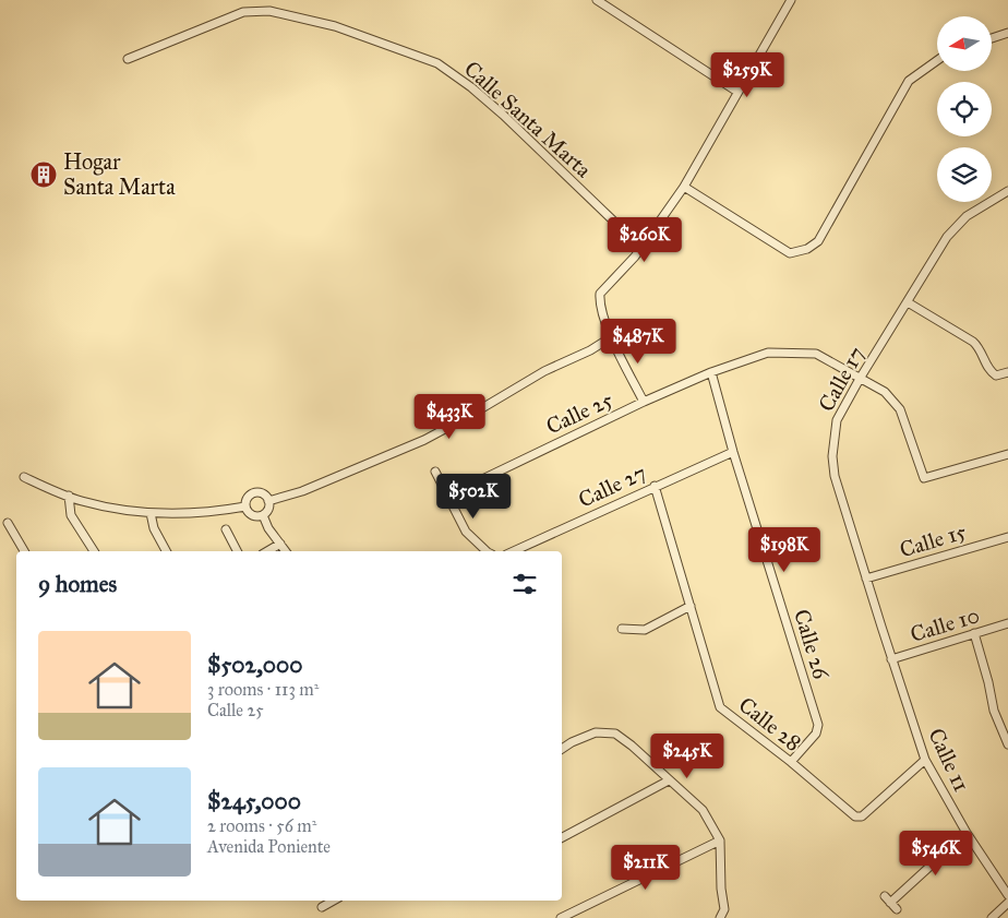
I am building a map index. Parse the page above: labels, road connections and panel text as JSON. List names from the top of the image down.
{
  "streets": {
    "street": [
      "Calle Santa Marta",
      "Calle 17",
      "Calle 25",
      "Calle 27",
      "Calle 15",
      "Calle 10",
      "Calle 26",
      "Calle 28",
      "Calle 11"
    ]
  },
  "crossings": [
    ["Calle 17", "Calle 25"],
    ["Calle 17", "Calle 15"],
    ["Calle 17", "Calle 10"],
    ["Calle 17", "Calle 11"],
    ["Calle 25", "Calle 26"],
    ["Calle 27", "Calle 26"],
    ["Calle 27", "Calle 28"],
    ["Calle 10", "Calle 11"],
    ["Calle 26", "Calle 28"],
    ["Calle 28", "Calle 11"]
  ],
  "places": {
    "building": ["Hogar Santa Marta"]
  },
  "north": "left",
  "page": {
    "price": [
      "$259K",
      "$260K",
      "$487K",
      "$433K",
      "$502K",
      "$198K",
      "$245K",
      "$546K",
      "$211K"
    ],
    "heading": "9 homes",
    "list": [
      {
        "name": "$502,000",
        "note": "3 rooms · 113 m² · Calle 25"
      },
      {
        "name": "$245,000",
        "note": "2 rooms · 56 m² · Avenida Poniente"
      }
    ]
  }
}
